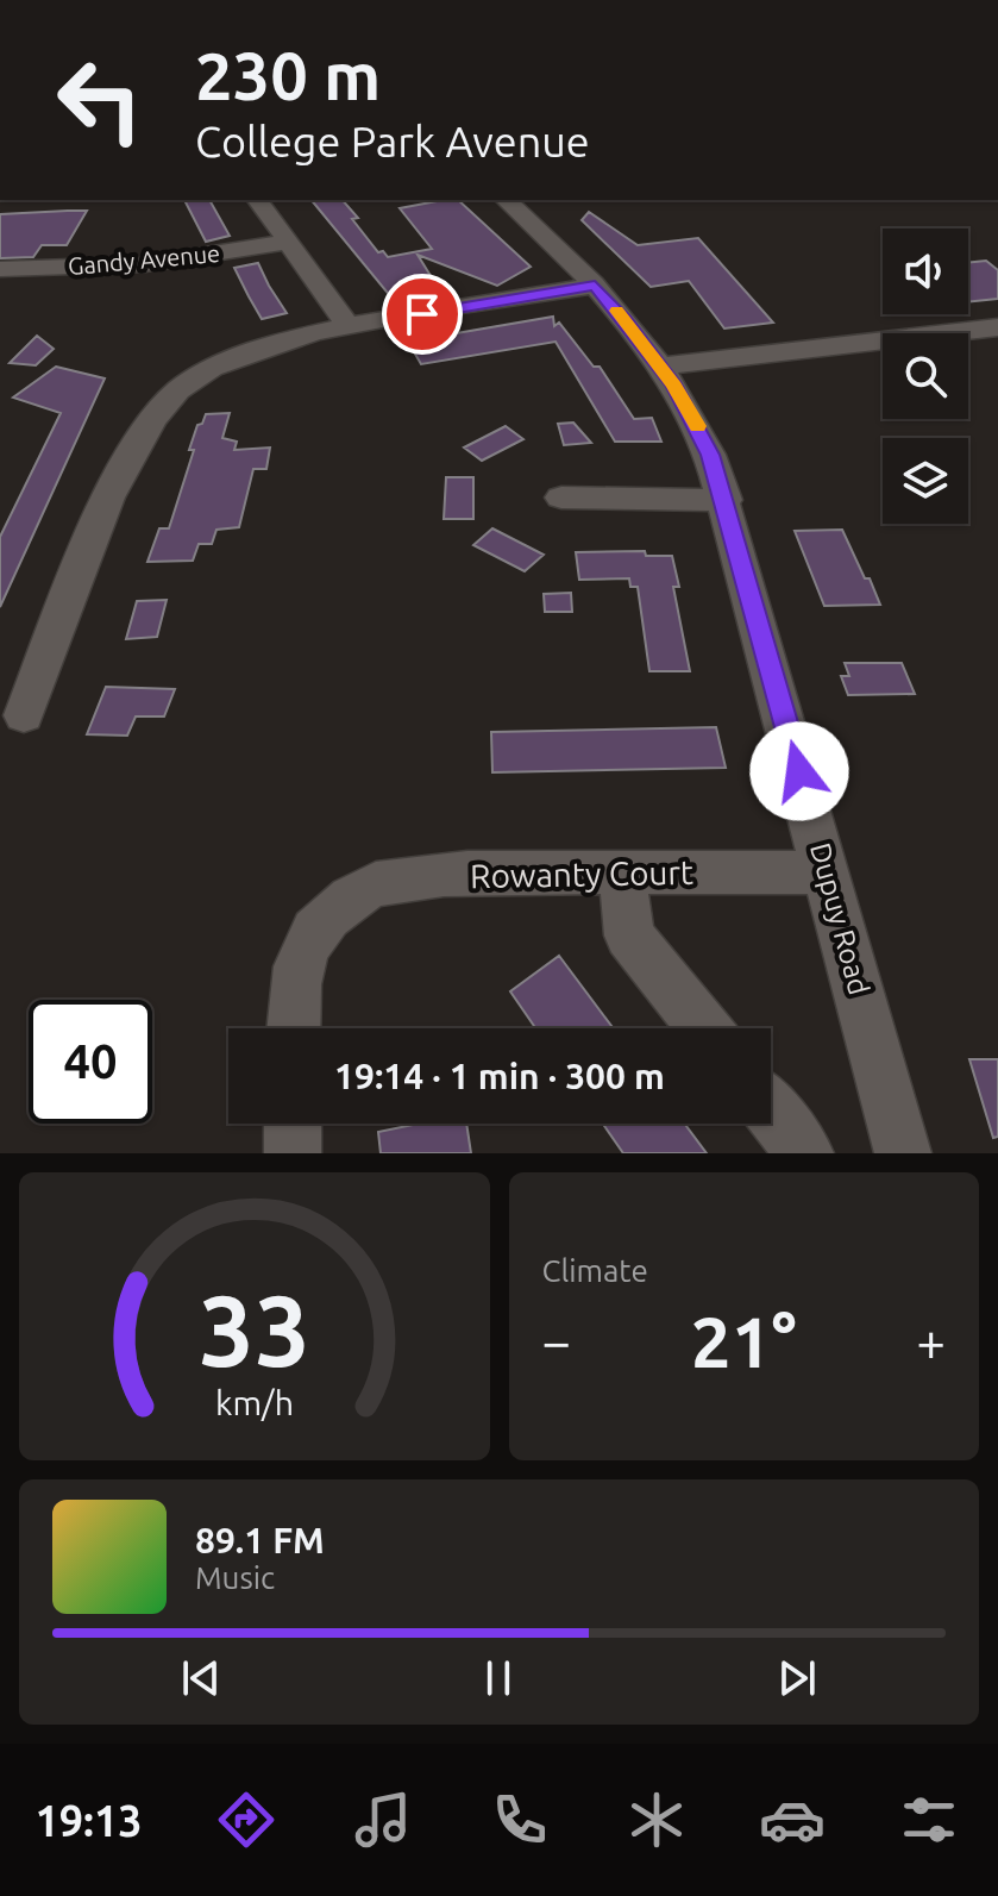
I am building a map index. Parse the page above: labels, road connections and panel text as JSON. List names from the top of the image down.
{
  "streets": {
    "street": ["Gandy Avenue", "Rowanty Court", "Dupuy Road"]
  },
  "crossings": [
    ["Rowanty Court", "Dupuy Road"]
  ],
  "page": {
    "turn": ["230 m", "College Park Avenue"],
    "limit": "40",
    "trip": "19:14 · 1 min · 300 m",
    "tile": "Climate",
    "heat": ["−", "21°", "+"],
    "song": ["89.1 FM", "Music"],
    "tabs": "19:13",
    "gauge": ["33", "km/h"]
  }
}
